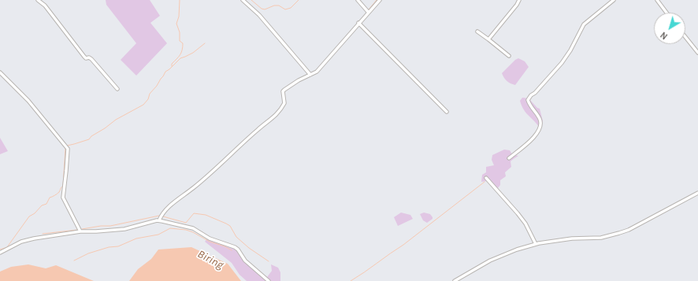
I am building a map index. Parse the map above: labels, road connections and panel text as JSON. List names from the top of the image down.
{
  "water": ["Biring"],
  "north": "bottom left"
}
